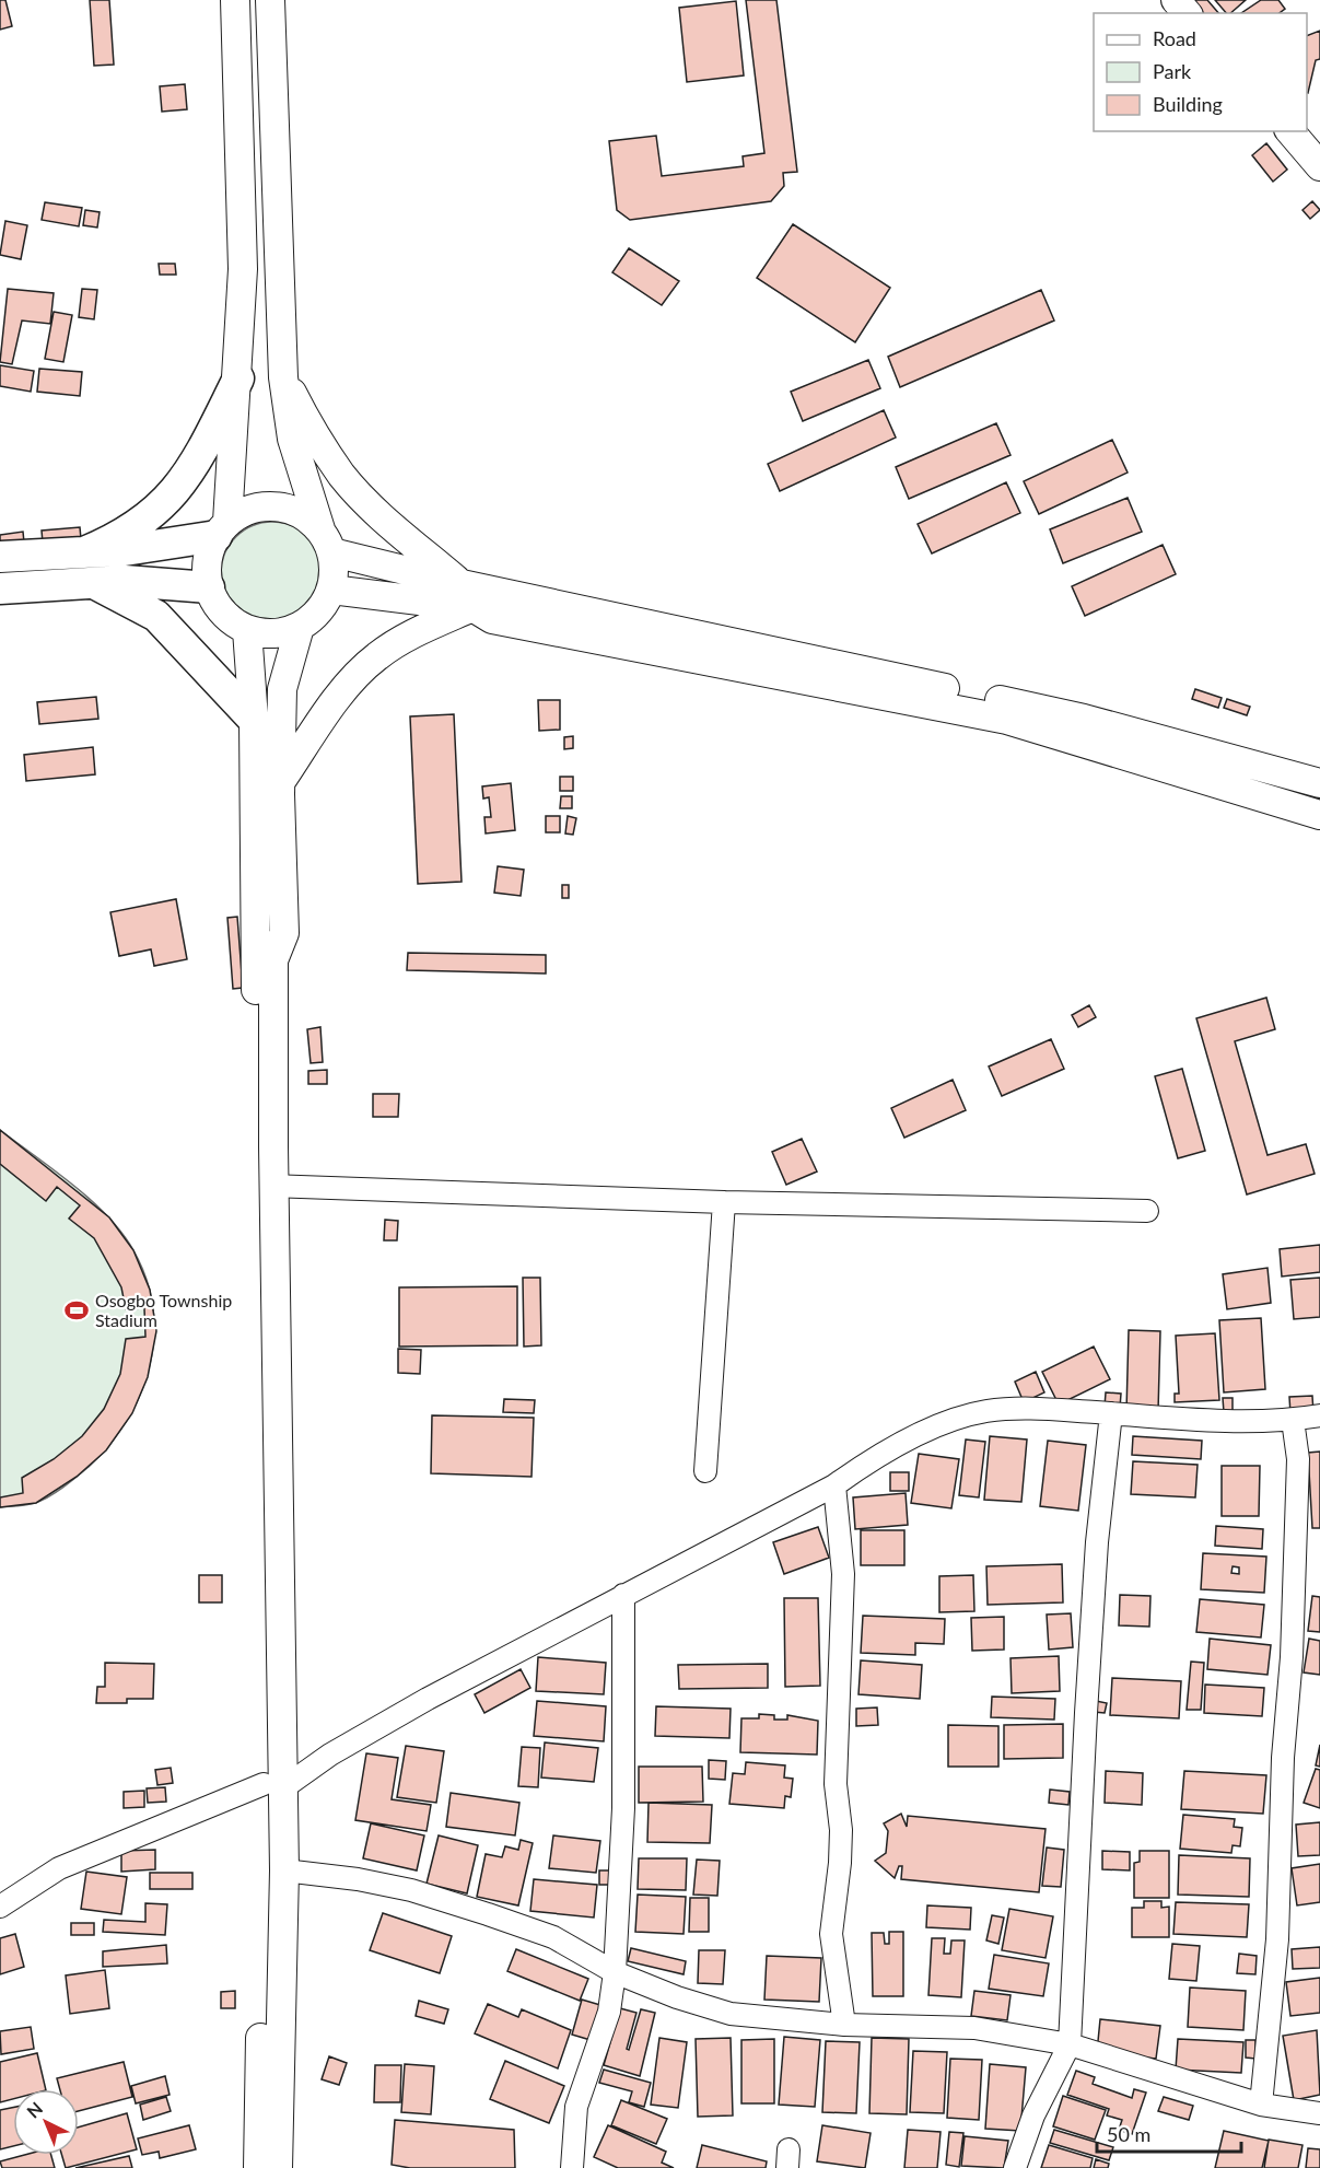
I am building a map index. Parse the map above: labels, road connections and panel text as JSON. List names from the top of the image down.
{
  "places": {
    "sports": ["Osogbo Township Stadium"]
  },
  "legend": ["Road", "Park", "Building"],
  "scale_bar": "50 m",
  "north": "top left"
}
